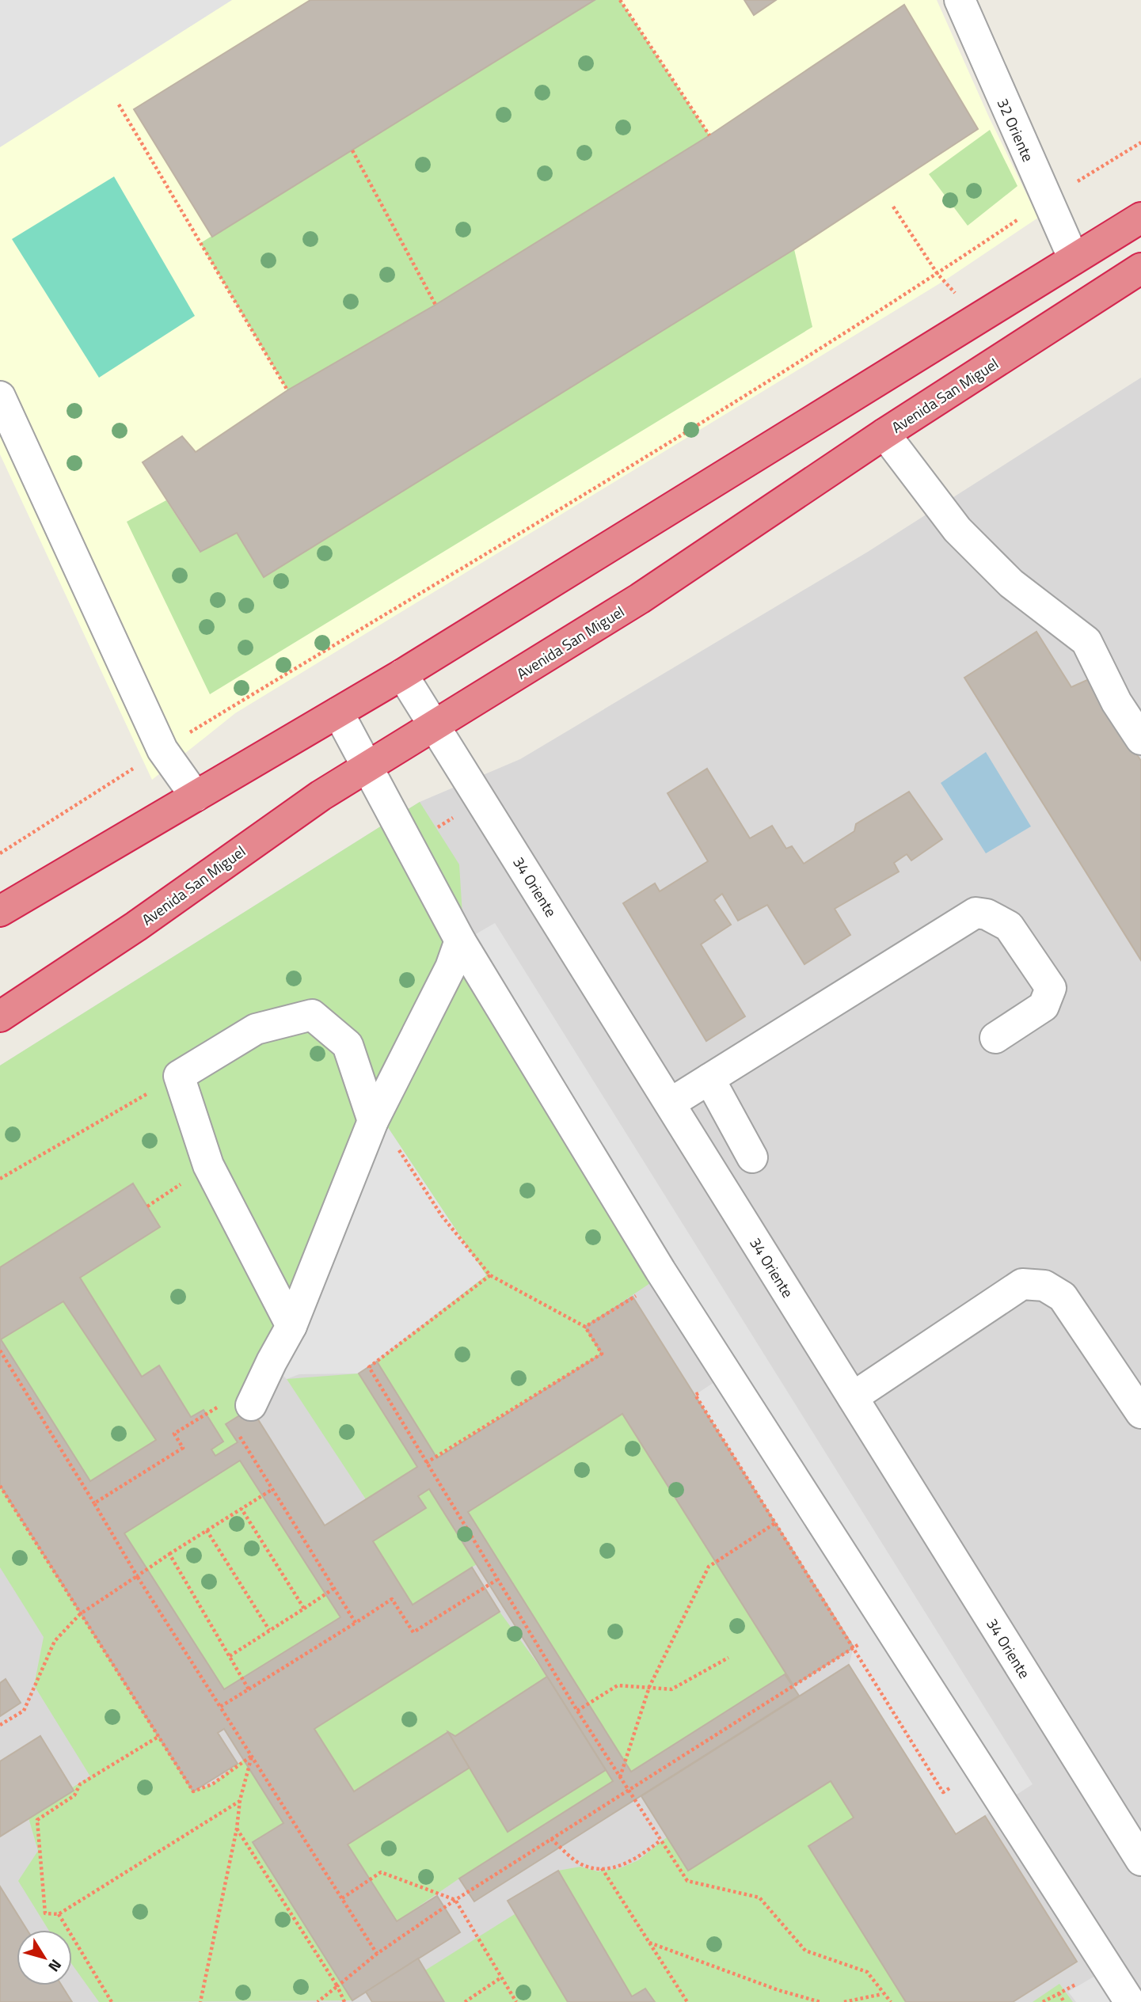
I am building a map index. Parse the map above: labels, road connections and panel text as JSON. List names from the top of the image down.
{
  "streets": {
    "highway": ["Avenida San Miguel"],
    "street": ["32 Oriente", "34 Oriente"]
  },
  "crossings": [
    ["Avenida San Miguel", "34 Oriente"]
  ],
  "north": "bottom right"
}
